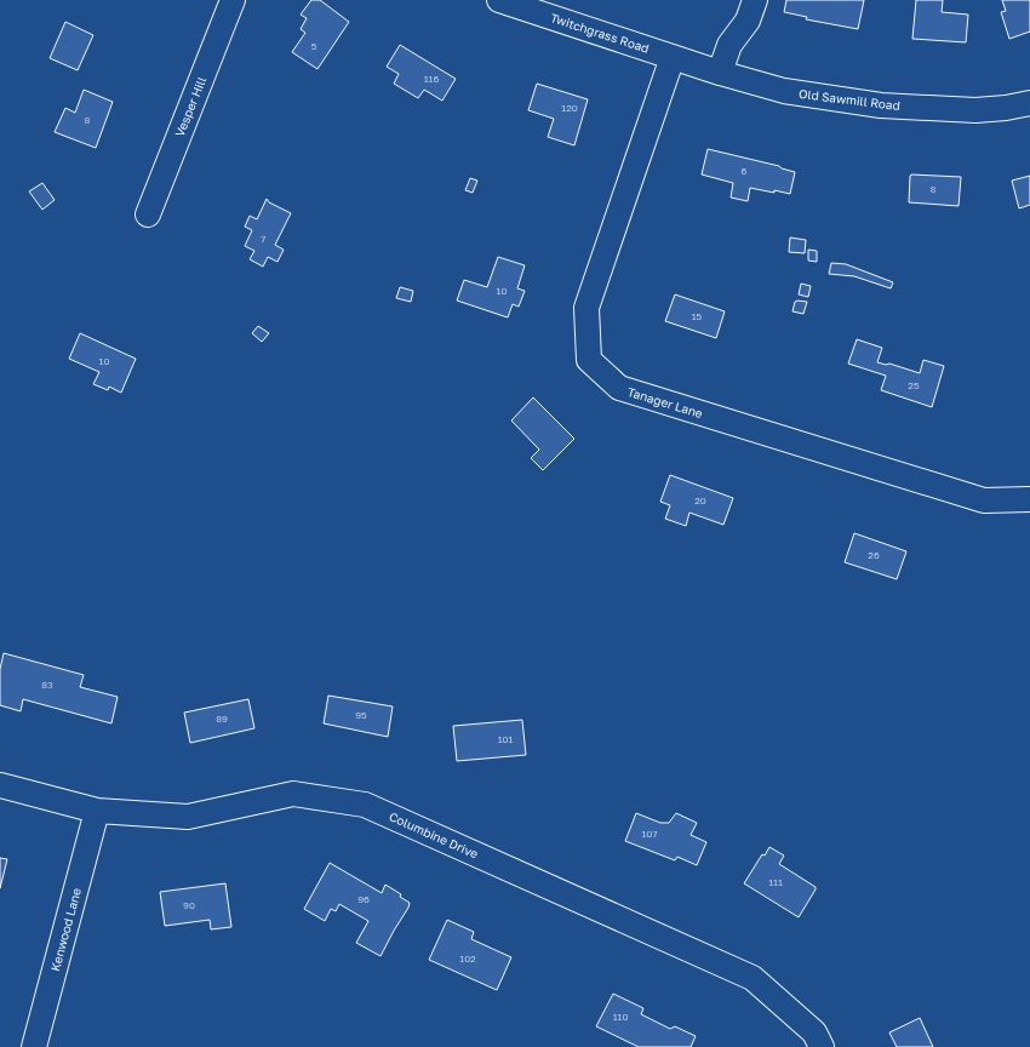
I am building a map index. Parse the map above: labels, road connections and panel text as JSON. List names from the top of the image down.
{
  "streets": {
    "street": [
      "Twitchgrass Road",
      "Old Sawmill Road",
      "Vesper Hill",
      "Tanager Lane",
      "Columbine Drive",
      "Kenwood Lane"
    ]
  },
  "crossings": [
    ["Twitchgrass Road", "Old Sawmill Road"],
    ["Twitchgrass Road", "Tanager Lane"],
    ["Old Sawmill Road", "Tanager Lane"],
    ["Columbine Drive", "Kenwood Lane"]
  ],
  "house_numbers": [
    "5",
    "116",
    "120",
    "8",
    "6",
    "8",
    "7",
    "10",
    "15",
    "10",
    "25",
    "20",
    "26",
    "83",
    "95",
    "89",
    "101",
    "107",
    "111",
    "96",
    "90",
    "102",
    "110"
  ]
}
